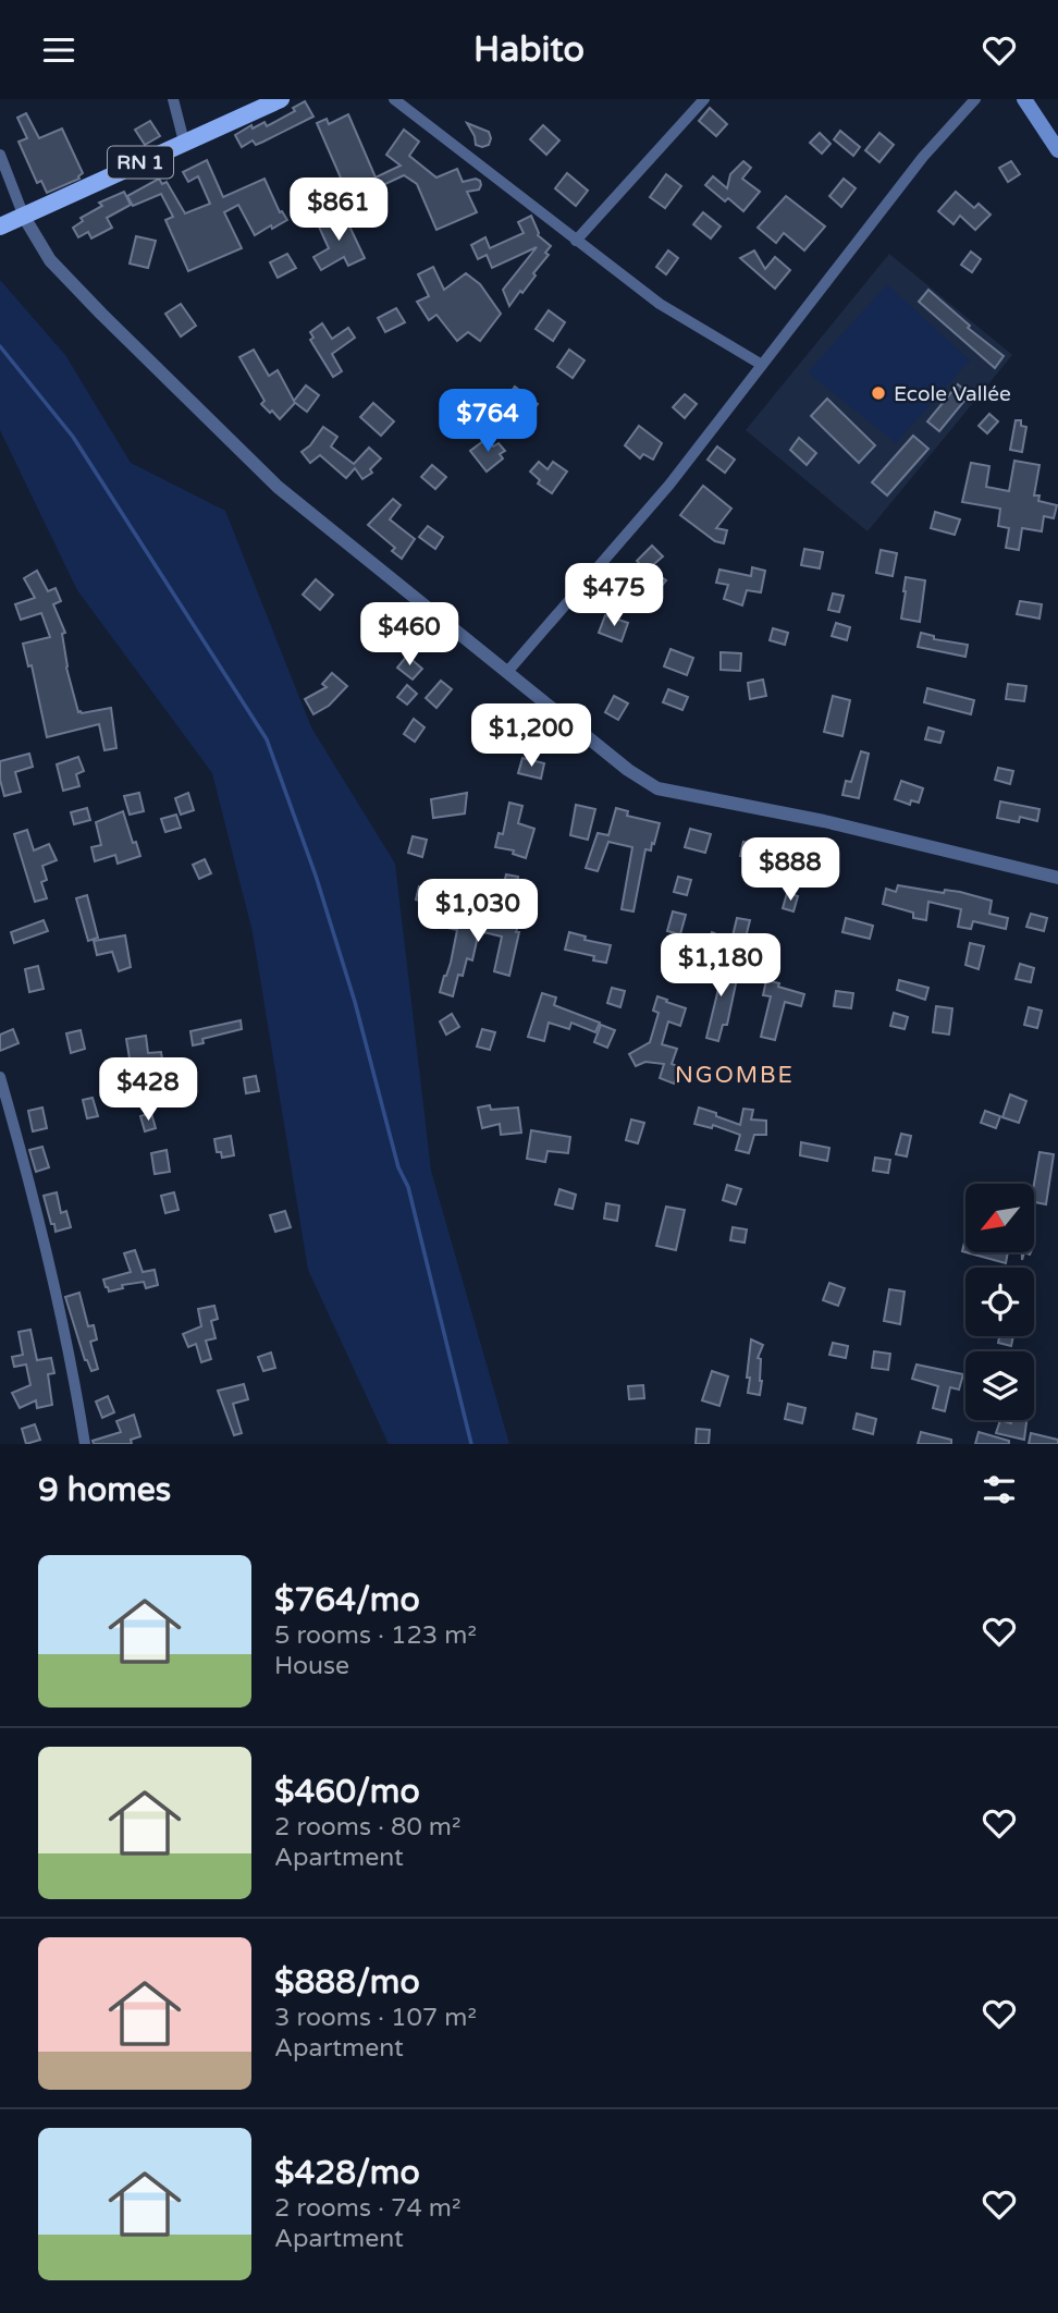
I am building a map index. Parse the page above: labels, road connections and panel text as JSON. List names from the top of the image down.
{
  "streets": {
    "main road": ["RN 1"]
  },
  "districts": ["NGOMBE"],
  "places": ["Ecole Vallée"],
  "north": "bottom left",
  "page": {
    "header": "Habito",
    "price": [
      "$861",
      "$764",
      "$475",
      "$460",
      "$1,200",
      "$888",
      "$1,030",
      "$1,180",
      "$428"
    ],
    "heading": "9 homes",
    "list": [
      {
        "name": "$764/mo",
        "note": "5 rooms · 123 m² · House"
      },
      {
        "name": "$460/mo",
        "note": "2 rooms · 80 m² · Apartment"
      },
      {
        "name": "$888/mo",
        "note": "3 rooms · 107 m² · Apartment"
      },
      {
        "name": "$428/mo",
        "note": "2 rooms · 74 m² · Apartment"
      }
    ]
  }
}
